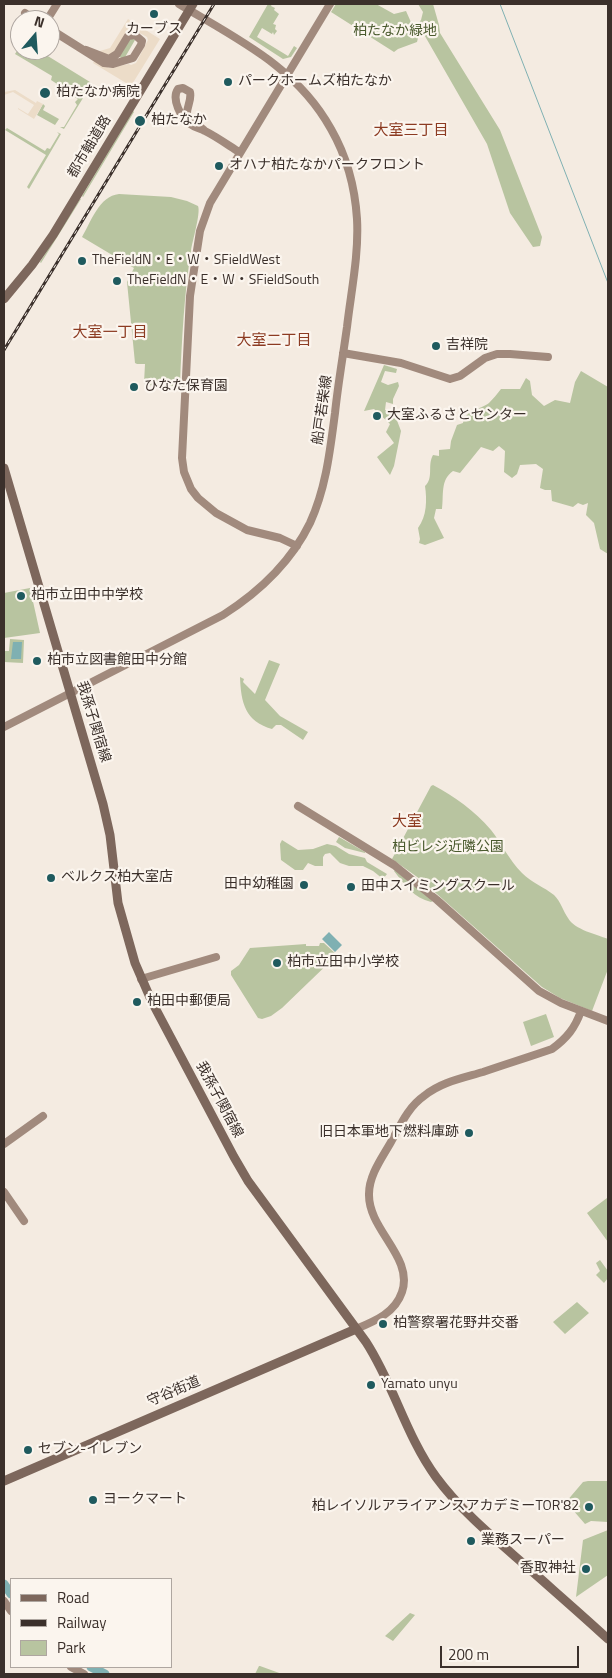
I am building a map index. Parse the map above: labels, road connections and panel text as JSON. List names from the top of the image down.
{
  "streets": {
    "main road": ["都市軸道路", "我孫子関宿線", "守谷街道"],
    "street": ["船戸若柴線"]
  },
  "crossings": [
    ["都市軸道路", "船戸若柴線"],
    ["船戸若柴線", "我孫子関宿線"],
    ["我孫子関宿線", "守谷街道"]
  ],
  "districts": [
    "大室三丁目",
    "大室一丁目",
    "大室二丁目",
    "大室"
  ],
  "parks": ["柏たなか緑地", "柏ビレジ近隣公園"],
  "places": [
    "カーブス",
    "パークホームズ柏たなか",
    "柏たなか病院",
    "柏たなか",
    "オハナ柏たなかパークフロント",
    "TheFieldN・E・W・SFieldWest",
    "TheFieldN・E・W・SFieldSouth",
    "吉祥院",
    "ひなた保育園",
    "大室ふるさとセンター",
    "柏市立田中中学校",
    "柏市立図書館田中分館",
    "ベルクス柏大室店",
    "田中幼稚園",
    "田中スイミングスクール",
    "柏市立田中小学校",
    "柏田中郵便局",
    "旧日本軍地下燃料庫跡",
    "柏警察署花野井交番",
    "Yamato unyu",
    "セブン-イレブン",
    "ヨークマート",
    "柏レイソルアライアンスアカデミーTOR'82",
    "業務スーパー",
    "香取神社"
  ],
  "legend": ["Road", "Railway", "Park"],
  "scale_bar": "200 m",
  "north": "top"
}
